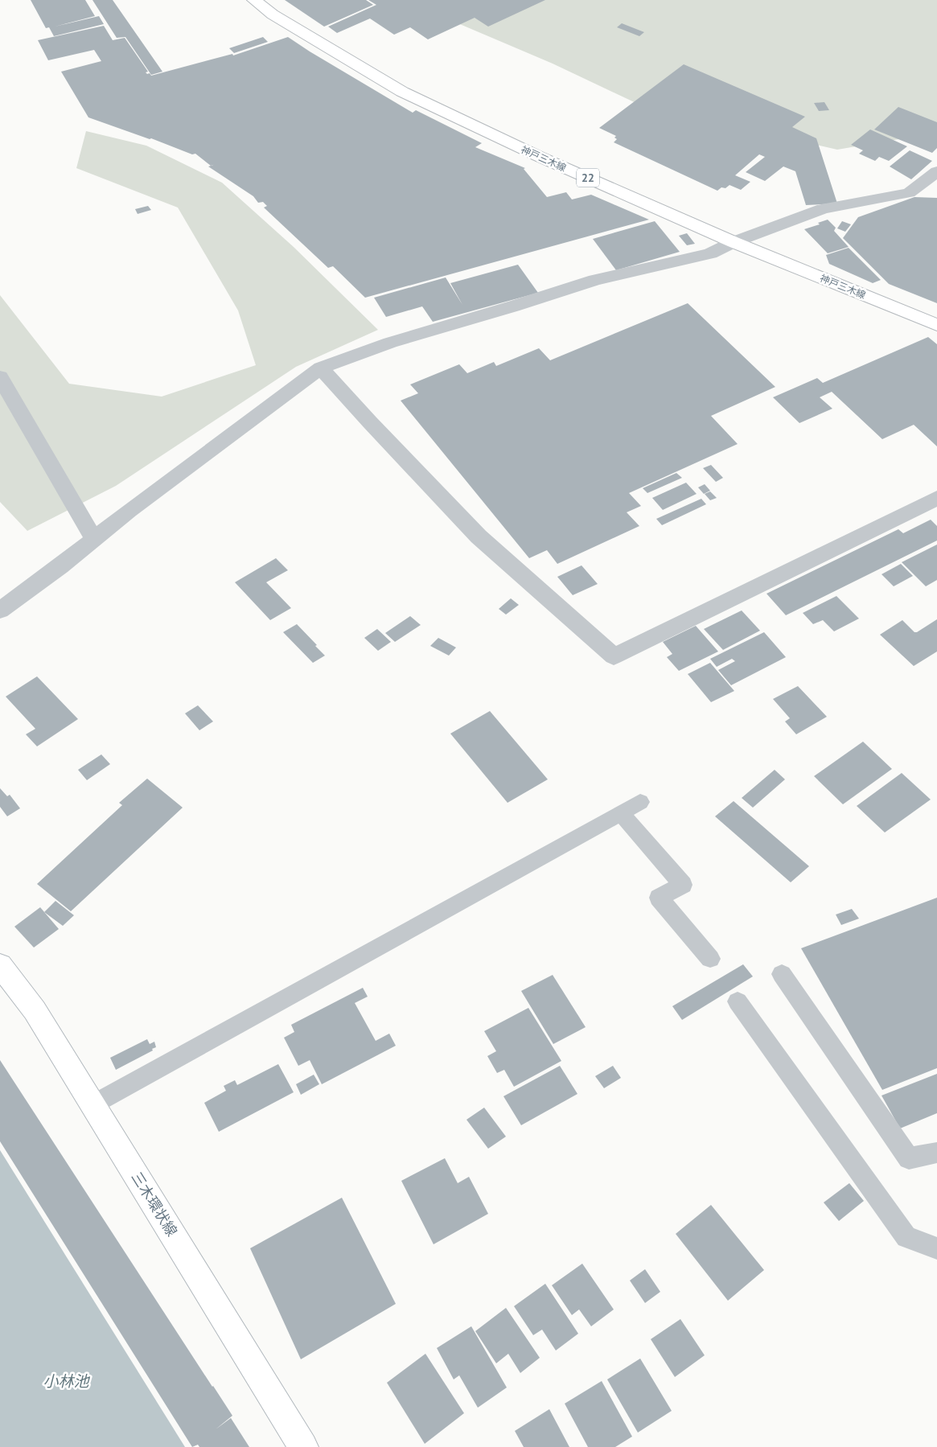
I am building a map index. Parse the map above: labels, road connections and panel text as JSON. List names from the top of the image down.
{
  "streets": {
    "main road": ["神戸三木線", "22", "三木環状線"]
  },
  "water": ["小林池"]
}
